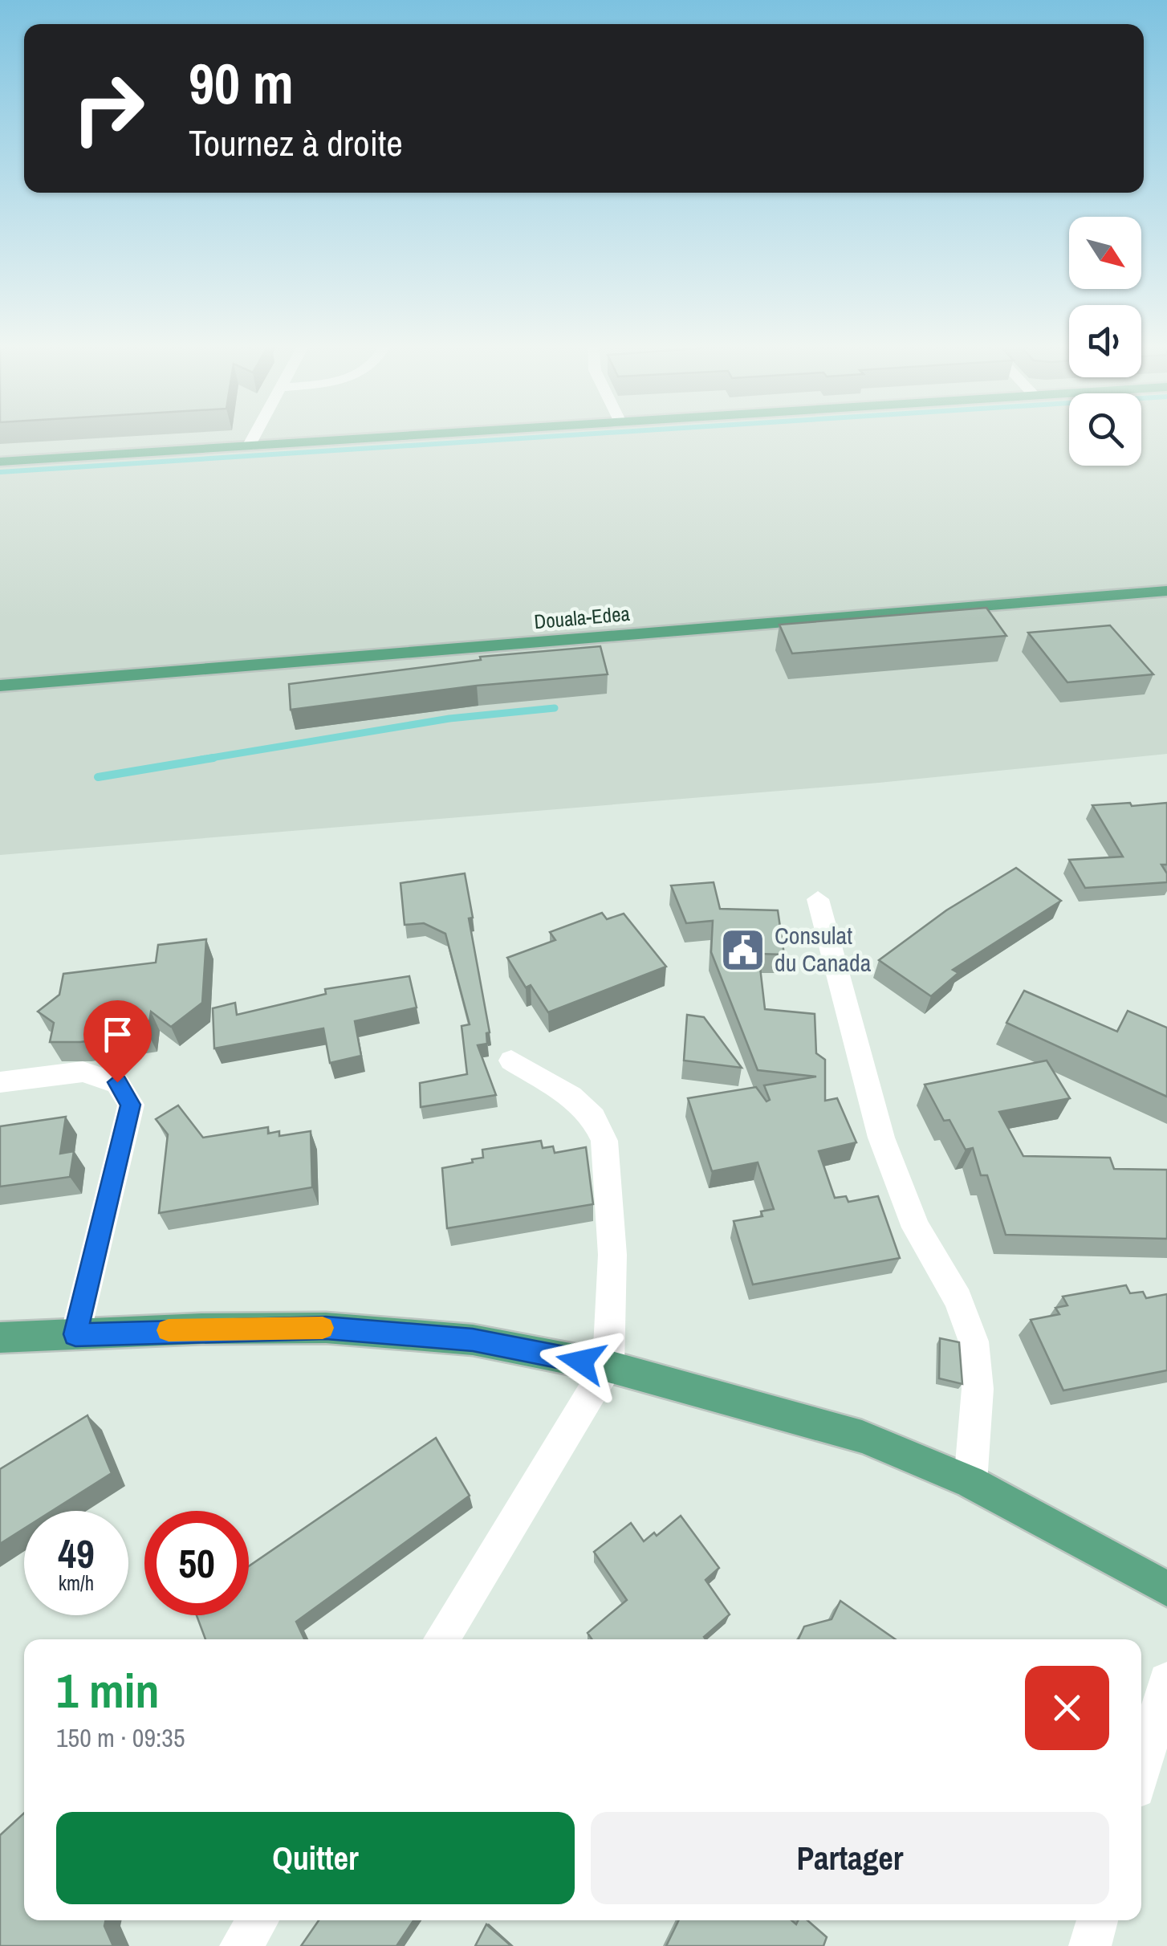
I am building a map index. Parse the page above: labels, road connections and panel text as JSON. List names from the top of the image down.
{
  "streets": {
    "main road": ["Douala-Edea"]
  },
  "places": {
    "public building": ["Consulat du Canada"]
  },
  "north": "bottom right",
  "page": {
    "turn": ["90 m", "Tournez à droite"],
    "speed": "49 km/h",
    "limit": "50",
    "heading": ["1 min", "150 m · 09:35"],
    "buttons": ["Quitter", "Partager"]
  }
}
